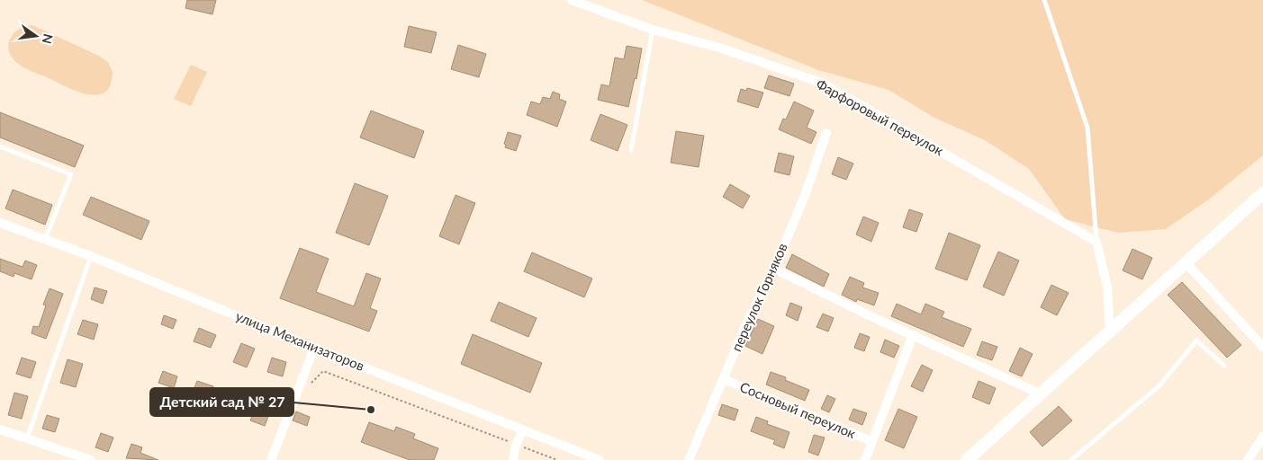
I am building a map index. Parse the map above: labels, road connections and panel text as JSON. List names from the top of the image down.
{
  "streets": {
    "street": [
      "Фарфоровый переулок",
      "переулок Горняков",
      "улица Механизаторов",
      "Сосновый переулок"
    ]
  },
  "crossings": [
    ["переулок Горняков", "Сосновый переулок"]
  ],
  "places": ["Детский сад № 27"],
  "north": "right"
}
